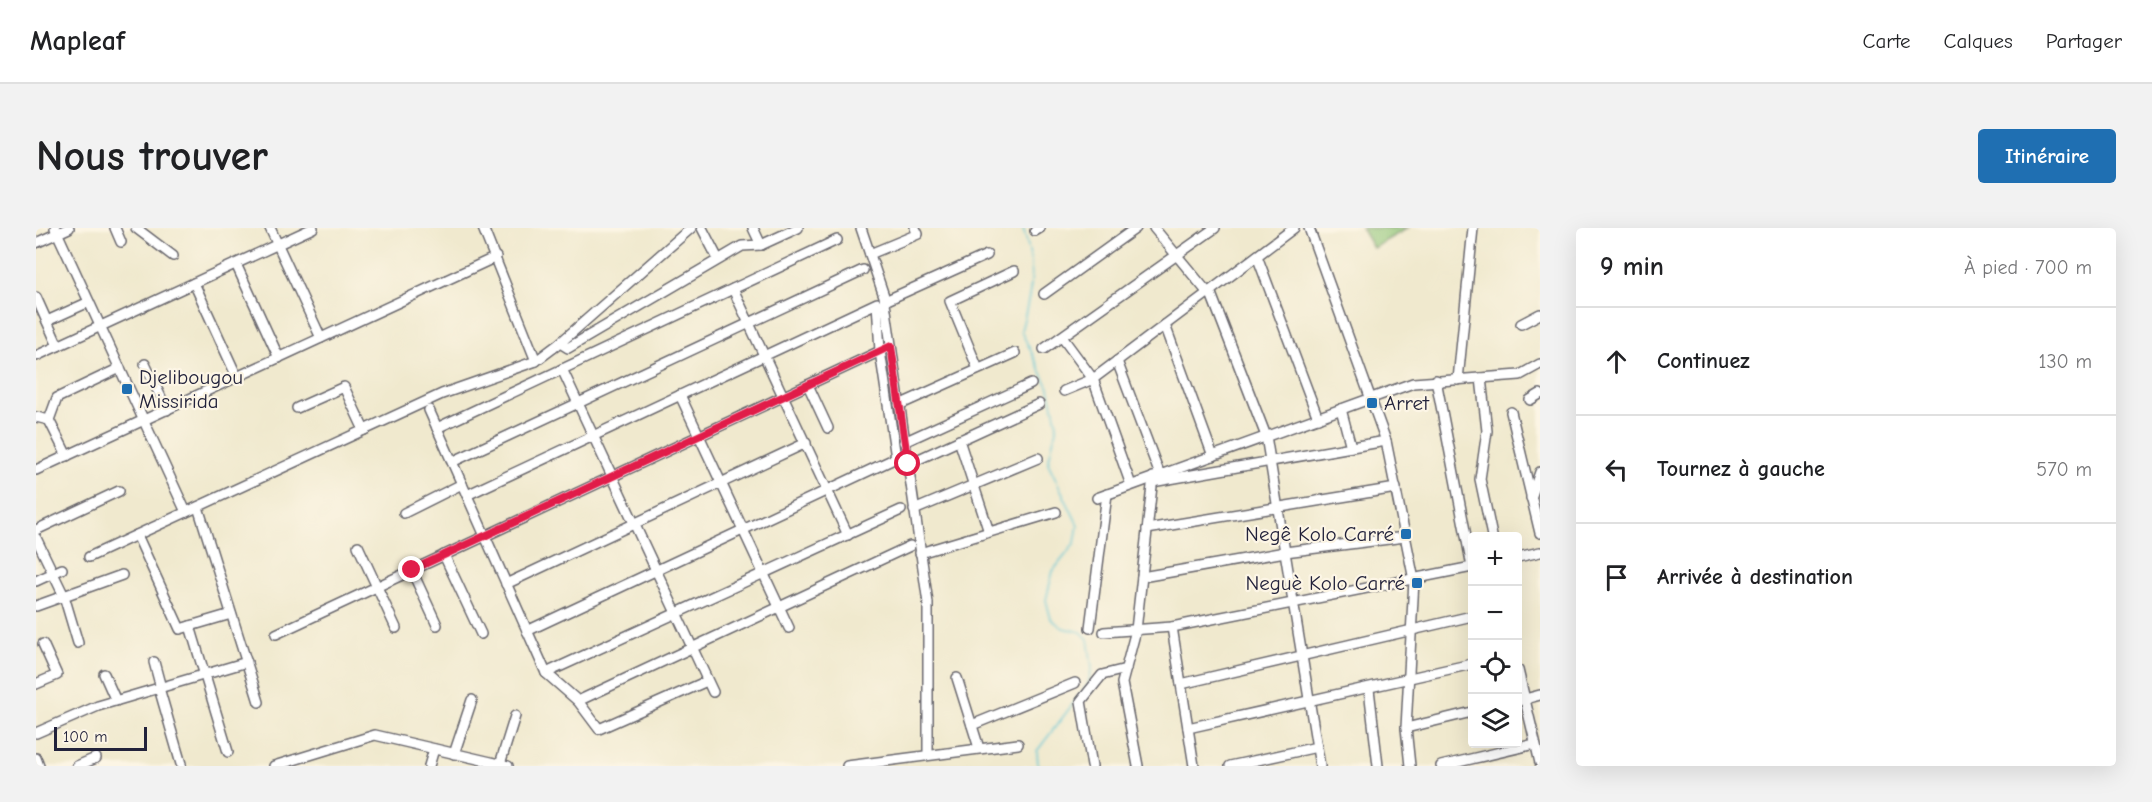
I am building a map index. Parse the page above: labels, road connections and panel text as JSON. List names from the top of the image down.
{
  "places": {
    "transit": [
      "Djelibougou Missirida",
      "Arret",
      "Negê Kolo Carré",
      "Neguè Kolo Carré"
    ]
  },
  "scale_bar": "100 m",
  "page": {
    "header": "Mapleaf",
    "nav": ["Carte", "Calques", "Partager"],
    "buttons": "Itinéraire",
    "title": "Nous trouver",
    "heading": ["9 min", "À pied · 700 m"],
    "list": [
      ["Continuez", "130 m"],
      ["Tournez à gauche", "570 m"],
      "Arrivée à destination"
    ],
    "map_buttons": ["+", "−"],
    "scale": "100 m"
  }
}
